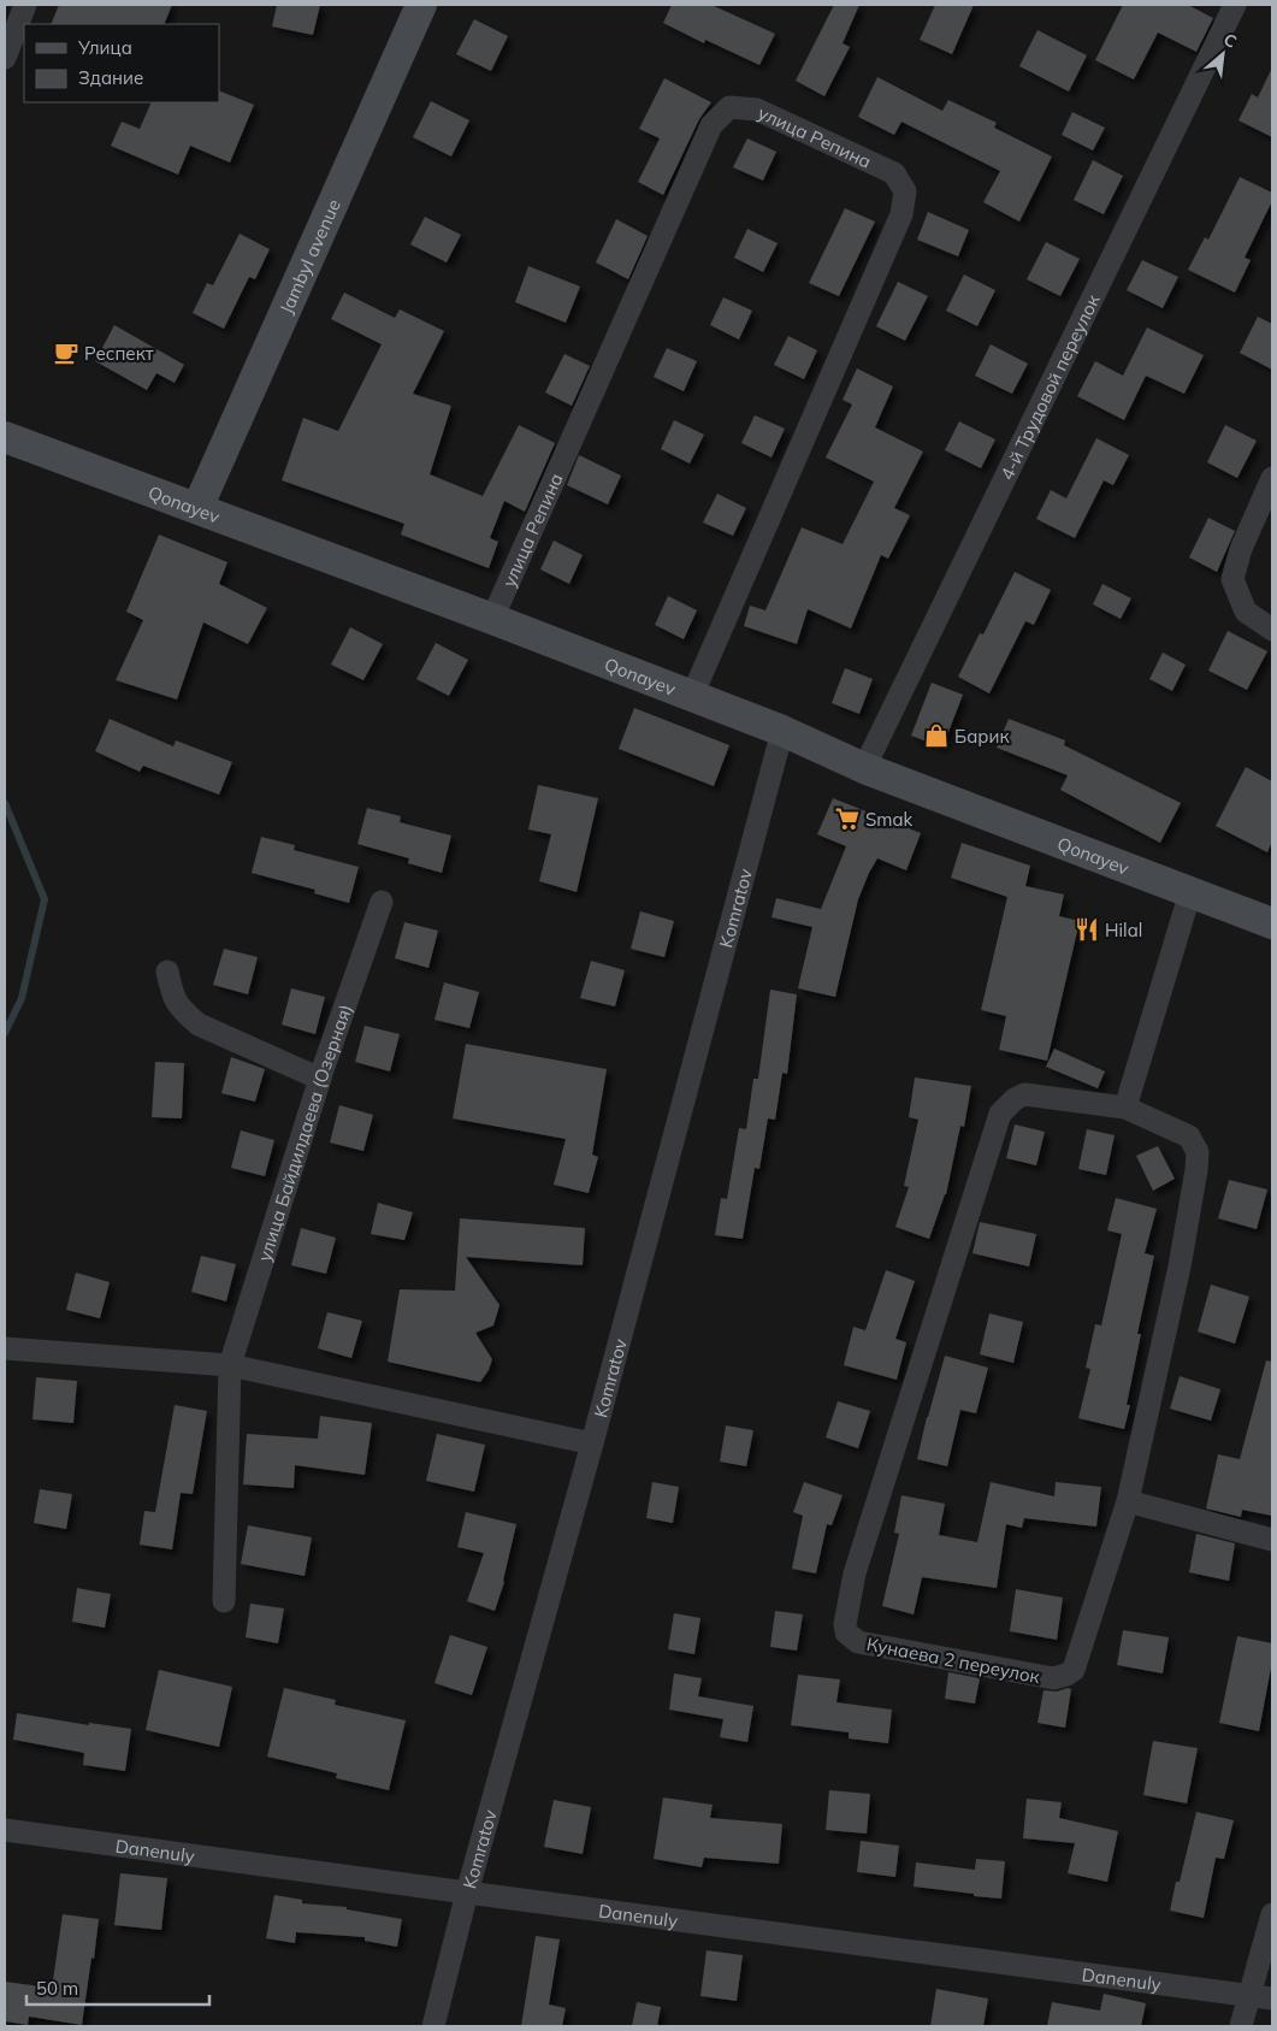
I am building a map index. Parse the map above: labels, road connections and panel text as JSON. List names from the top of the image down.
{
  "streets": {
    "main road": ["Jambyl avenue", "Qonayev"],
    "street": [
      "улица Репина",
      "4-й Трудовой переулок",
      "Komratov",
      "улица Байдилдаева (Озерная)",
      "Кунаева 2 переулок",
      "Danenuly"
    ]
  },
  "crossings": [
    ["улица Репина", "Qonayev"],
    ["Jambyl avenue", "Qonayev"],
    ["4-й Трудовой переулок", "Qonayev"],
    ["Qonayev", "Komratov"],
    ["Komratov", "Danenuly"]
  ],
  "places": {
    "cafe": ["Респект"],
    "shop": ["Барик"],
    "supermarket": ["Smak"],
    "restaurant": ["Hilal"]
  },
  "legend": ["Улица", "Здание"],
  "scale_bar": "50 m",
  "north": "top right"
}
